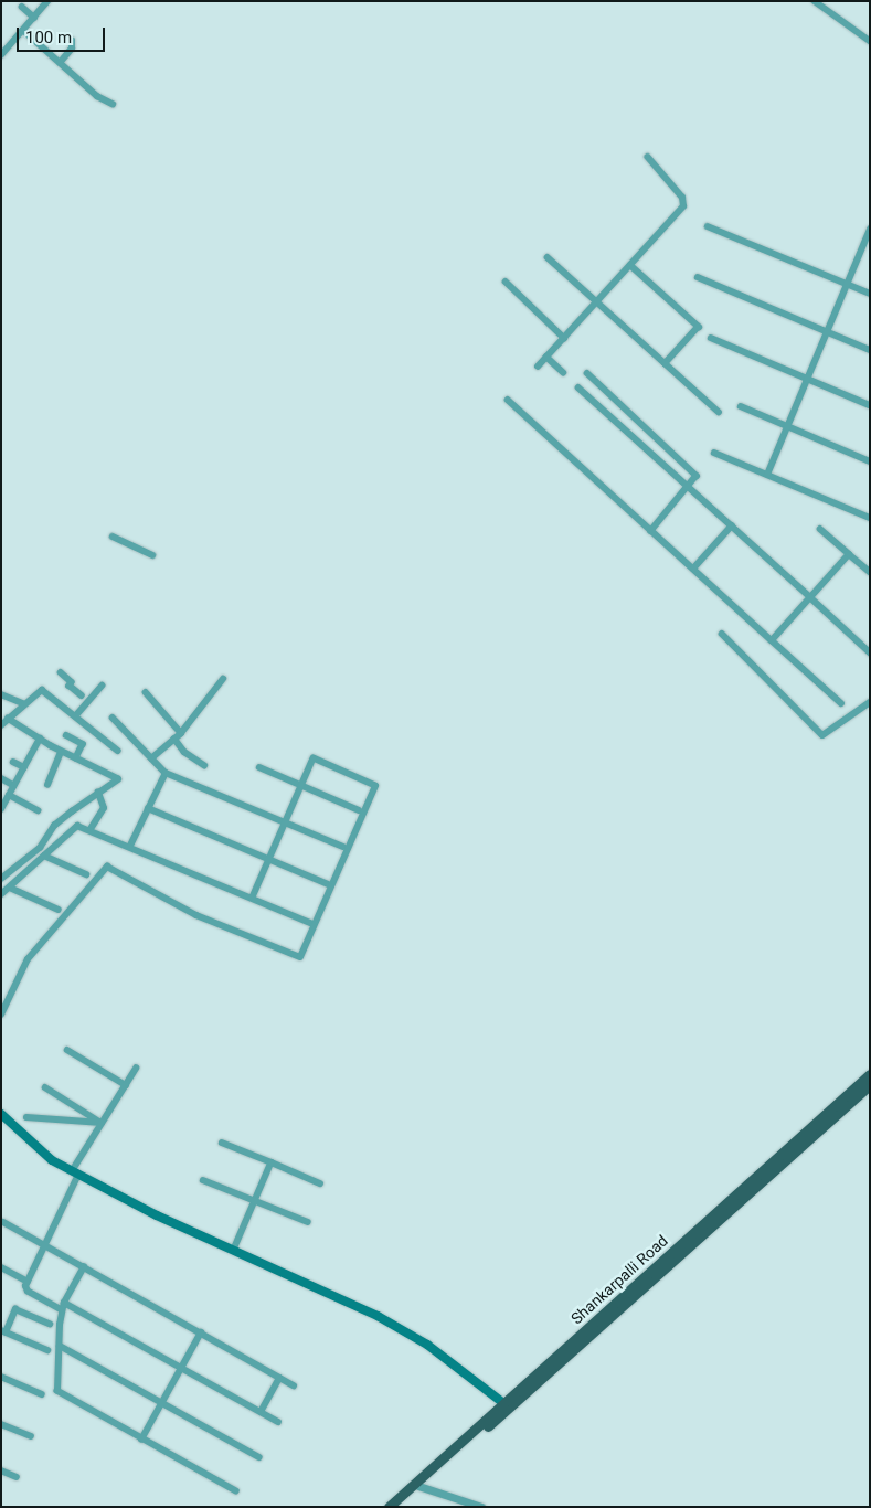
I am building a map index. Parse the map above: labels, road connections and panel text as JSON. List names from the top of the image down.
{
  "streets": {
    "main road": ["Shankarpalli Road"]
  },
  "scale_bar": "100 m"
}
